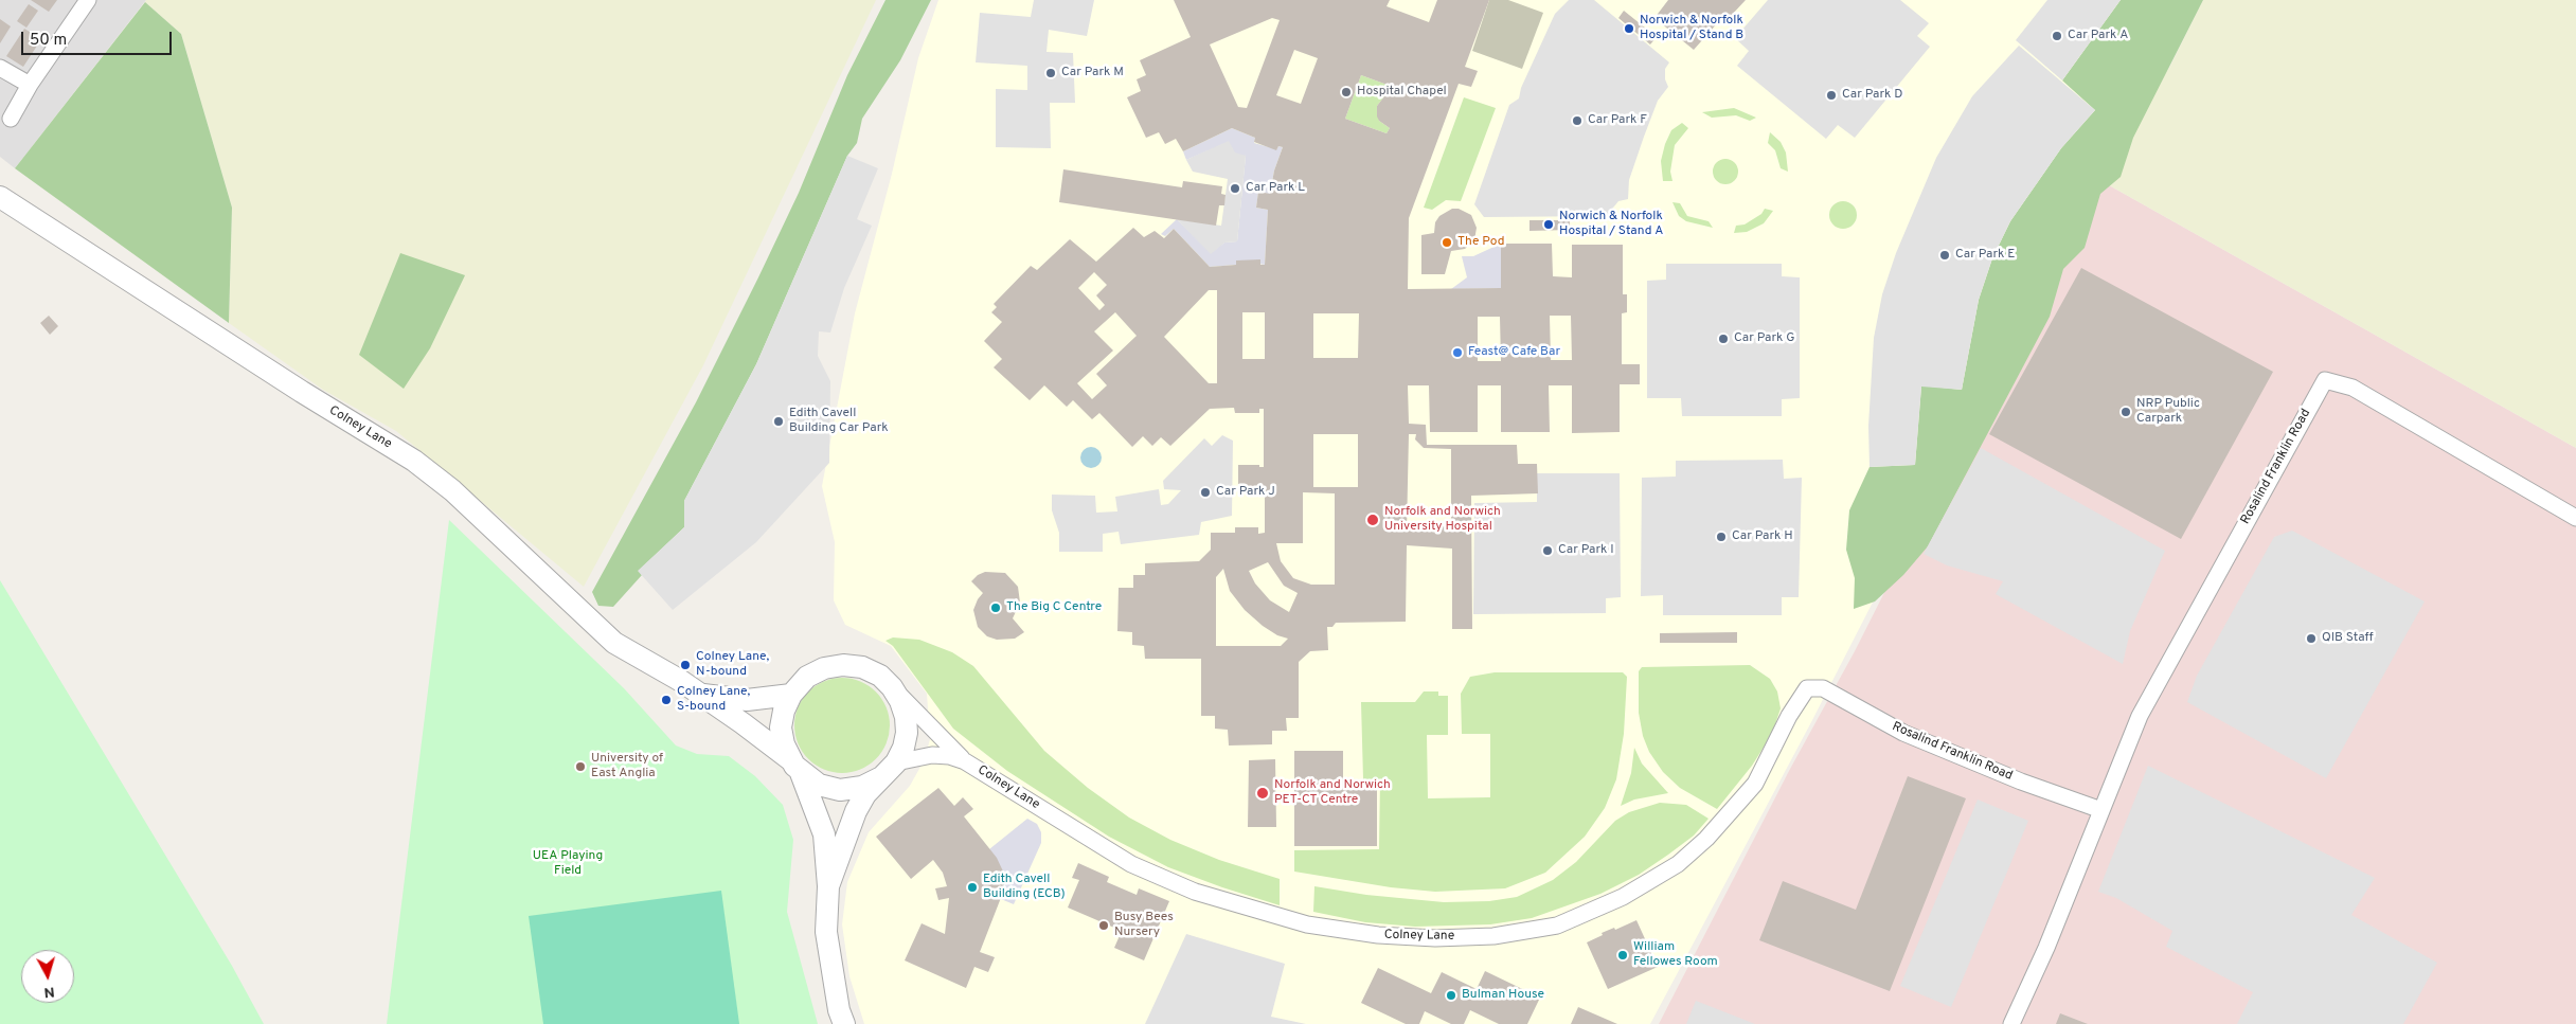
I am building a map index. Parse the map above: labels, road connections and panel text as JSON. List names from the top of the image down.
{
  "streets": {
    "street": ["Colney Lane", "Rosalind Franklin Road"]
  },
  "crossings": [
    ["Colney Lane", "Rosalind Franklin Road"]
  ],
  "parks": ["UEA Playing Field"],
  "places": [
    "Norwich & Norfolk Hospital / Stand B",
    "Car Park A",
    "Car Park M",
    "Hospital Chapel",
    "Car Park D",
    "Car Park F",
    "Car Park L",
    "Norwich & Norfolk Hospital / Stand A",
    "The Pod",
    "Car Park E",
    "Car Park G",
    "Feast@ Cafe Bar",
    "NRP Public Carpark",
    "Edith Cavell Building Car Park",
    "Car Park J",
    "Norfolk and Norwich University Hospital",
    "Car Park H",
    "Car Park I",
    "The Big C Centre",
    "QIB Staff",
    "Colney Lane, N-bound",
    "Colney Lane, S-bound",
    "University of East Anglia",
    "Norfolk and Norwich PET-CT Centre",
    "Edith Cavell Building (ECB)",
    "Busy Bees Nursery",
    "William Fellowes Room",
    "Bulman House"
  ],
  "scale_bar": "50 m",
  "north": "bottom"
}
